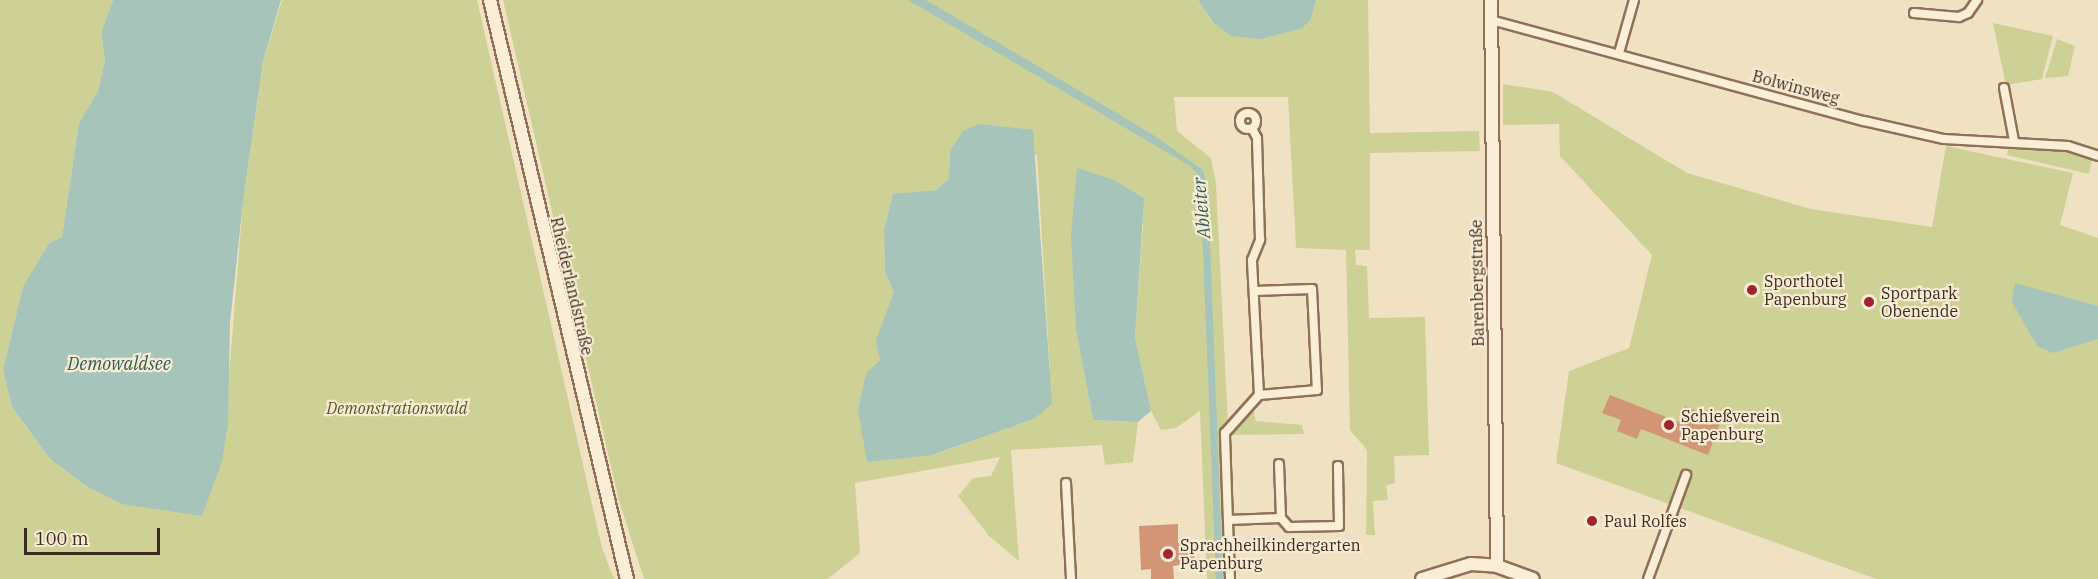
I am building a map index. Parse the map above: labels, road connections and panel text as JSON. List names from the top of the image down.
{
  "streets": {
    "street": ["Bolwinsweg", "Barenbergstraße", "Rheiderlandstraße"]
  },
  "crossings": [
    ["Bolwinsweg", "Barenbergstraße"]
  ],
  "water": ["Ableiter", "Demowaldsee"],
  "parks": ["Demonstrationswald"],
  "places": [
    "Sporthotel Papenburg",
    "Sportpark Obenende",
    "Schießverein Papenburg",
    "Paul Rolfes",
    "Sprachheilkindergarten Papenburg"
  ],
  "scale_bar": "100 m"
}
